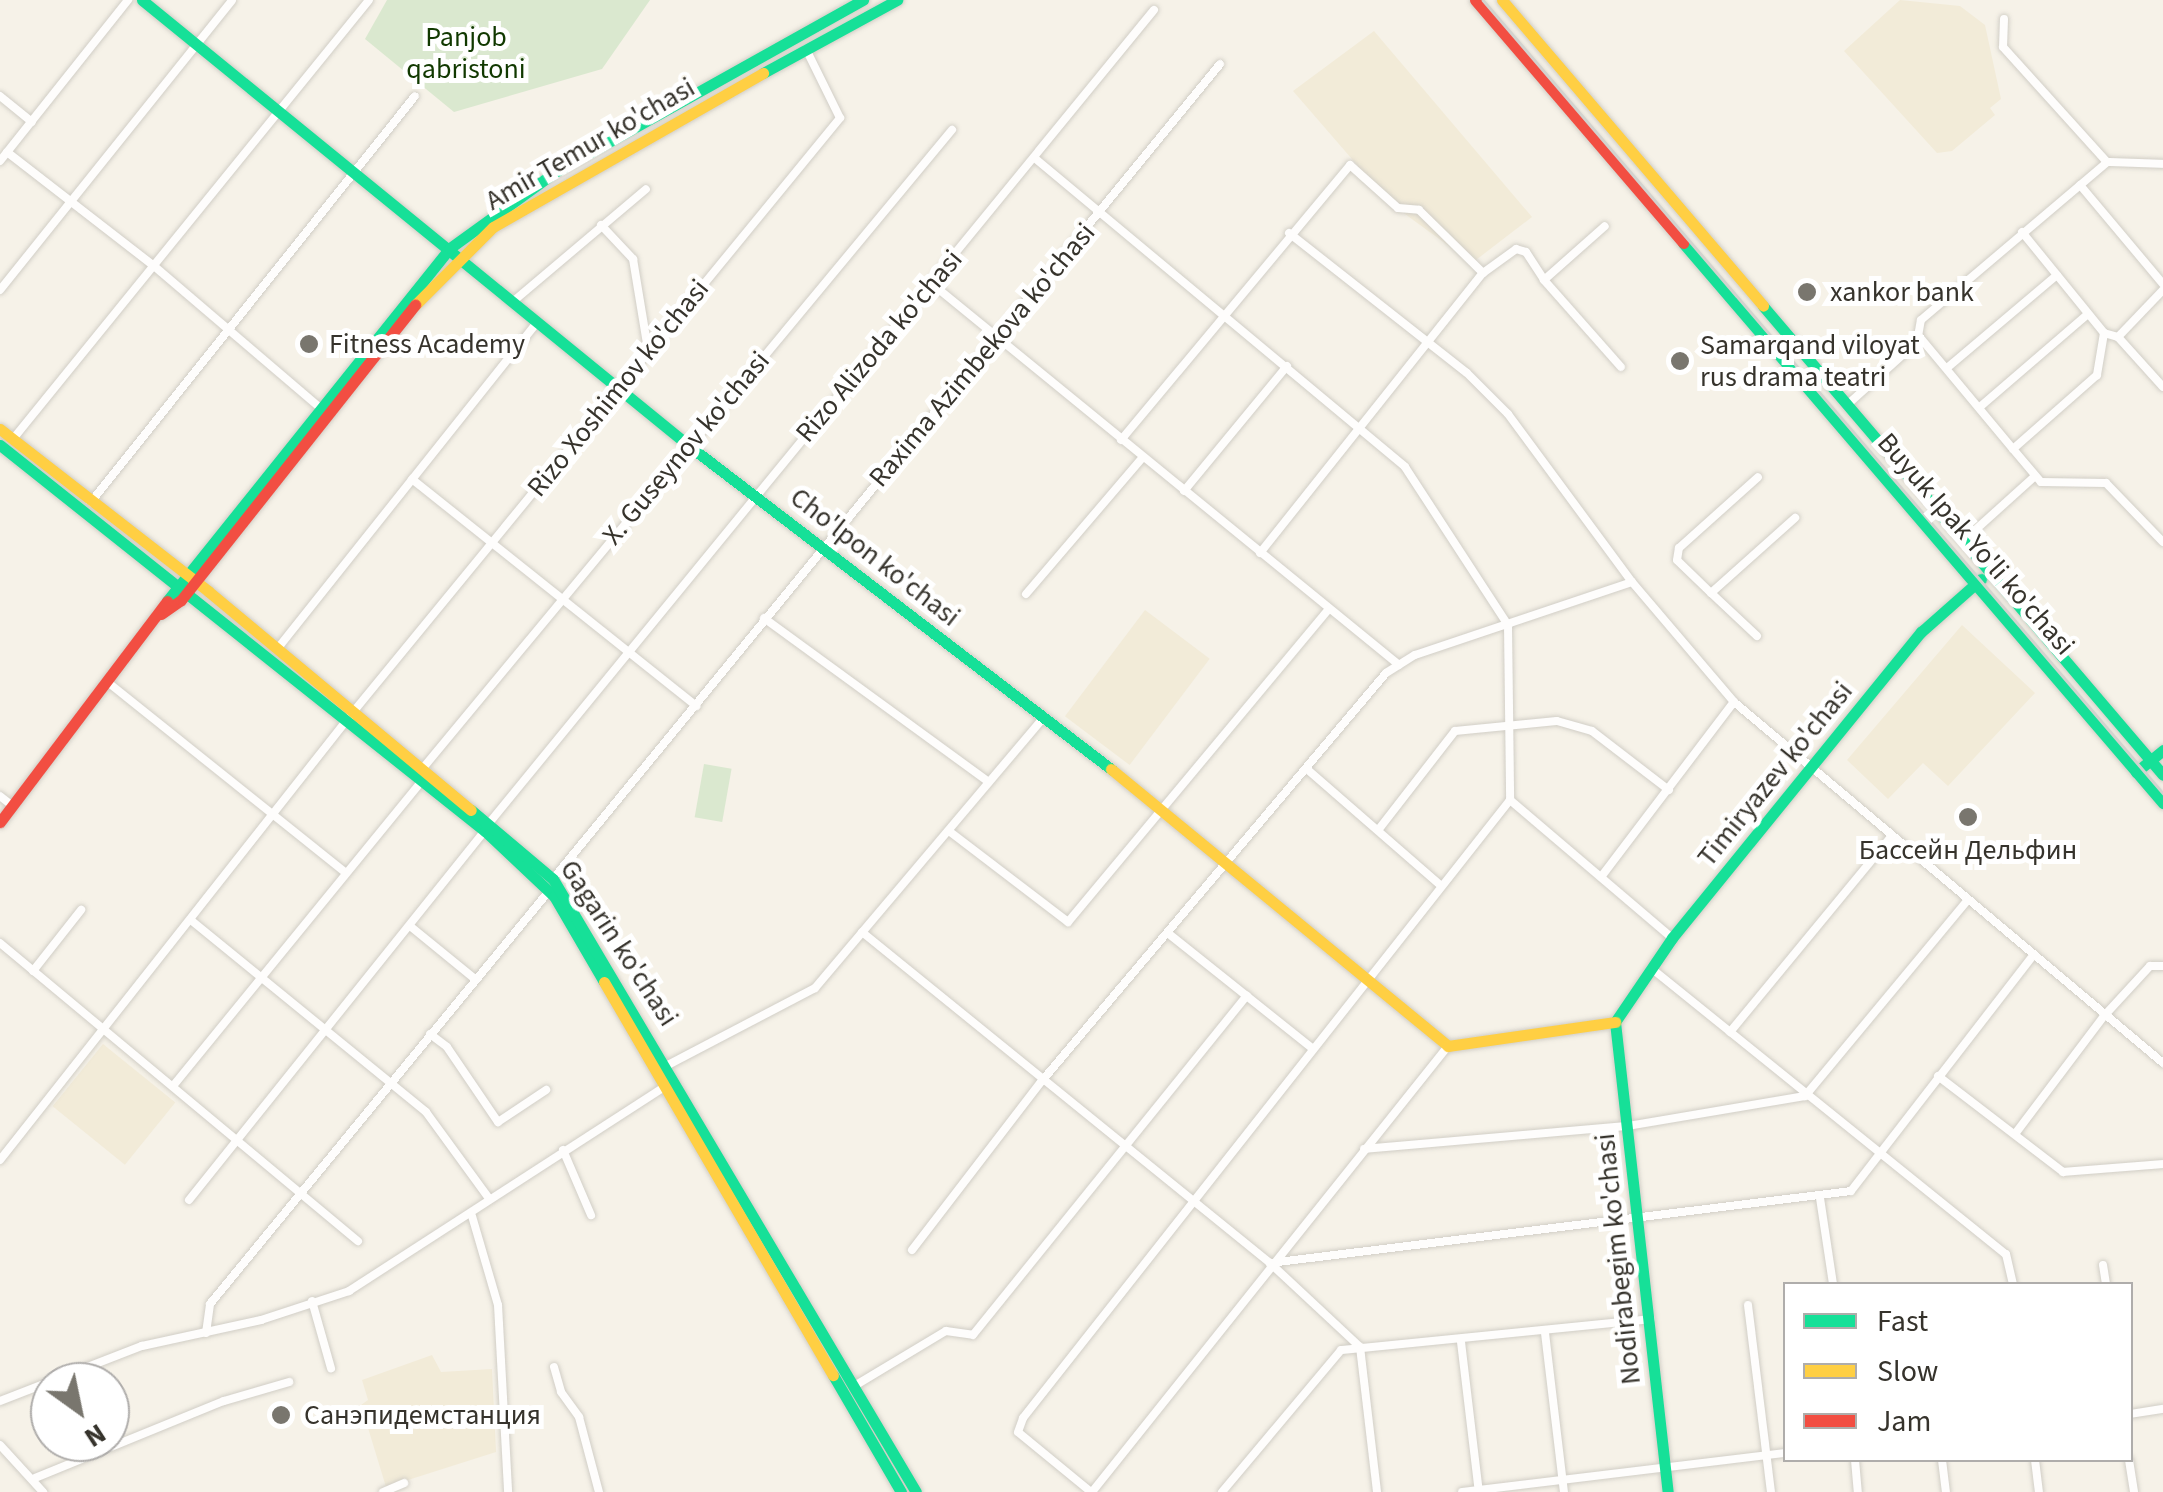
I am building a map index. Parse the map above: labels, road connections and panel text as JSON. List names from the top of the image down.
{
  "streets": {
    "main road": [
      "Amir Temur ko'chasi",
      "Buyuk Ipak Yo'li ko'chasi",
      "Cho'lpon ko'chasi",
      "Timiryazev ko'chasi",
      "Gagarin ko'chasi",
      "Nodirabegim ko'chasi"
    ],
    "street": [
      "Rizo Alizoda ko'chasi",
      "Raxima Azimbekova ko'chasi",
      "Rizo Xoshimov ko'chasi",
      "X. Guseynov ko'chasi"
    ]
  },
  "crossings": [
    ["Amir Temur ko'chasi", "Rizo Xoshimov ko'chasi"],
    ["Amir Temur ko'chasi", "Cho'lpon ko'chasi"],
    ["Amir Temur ko'chasi", "Gagarin ko'chasi"],
    ["Rizo Alizoda ko'chasi", "Cho'lpon ko'chasi"],
    ["Rizo Alizoda ko'chasi", "Gagarin ko'chasi"],
    ["Raxima Azimbekova ko'chasi", "Cho'lpon ko'chasi"],
    ["Raxima Azimbekova ko'chasi", "Gagarin ko'chasi"],
    ["Rizo Xoshimov ko'chasi", "Cho'lpon ko'chasi"],
    ["Rizo Xoshimov ko'chasi", "Gagarin ko'chasi"],
    ["X. Guseynov ko'chasi", "Cho'lpon ko'chasi"],
    ["X. Guseynov ko'chasi", "Gagarin ko'chasi"],
    ["Buyuk Ipak Yo'li ko'chasi", "Timiryazev ko'chasi"],
    ["Timiryazev ko'chasi", "Nodirabegim ko'chasi"]
  ],
  "parks": ["Panjob qabristoni"],
  "places": [
    "xankor bank",
    "Fitness Academy",
    "Samarqand viloyat rus drama teatri",
    "Бассейн Дельфин",
    "Санэпидемстанция"
  ],
  "legend": ["Fast", "Slow", "Jam"],
  "north": "bottom right"
}
